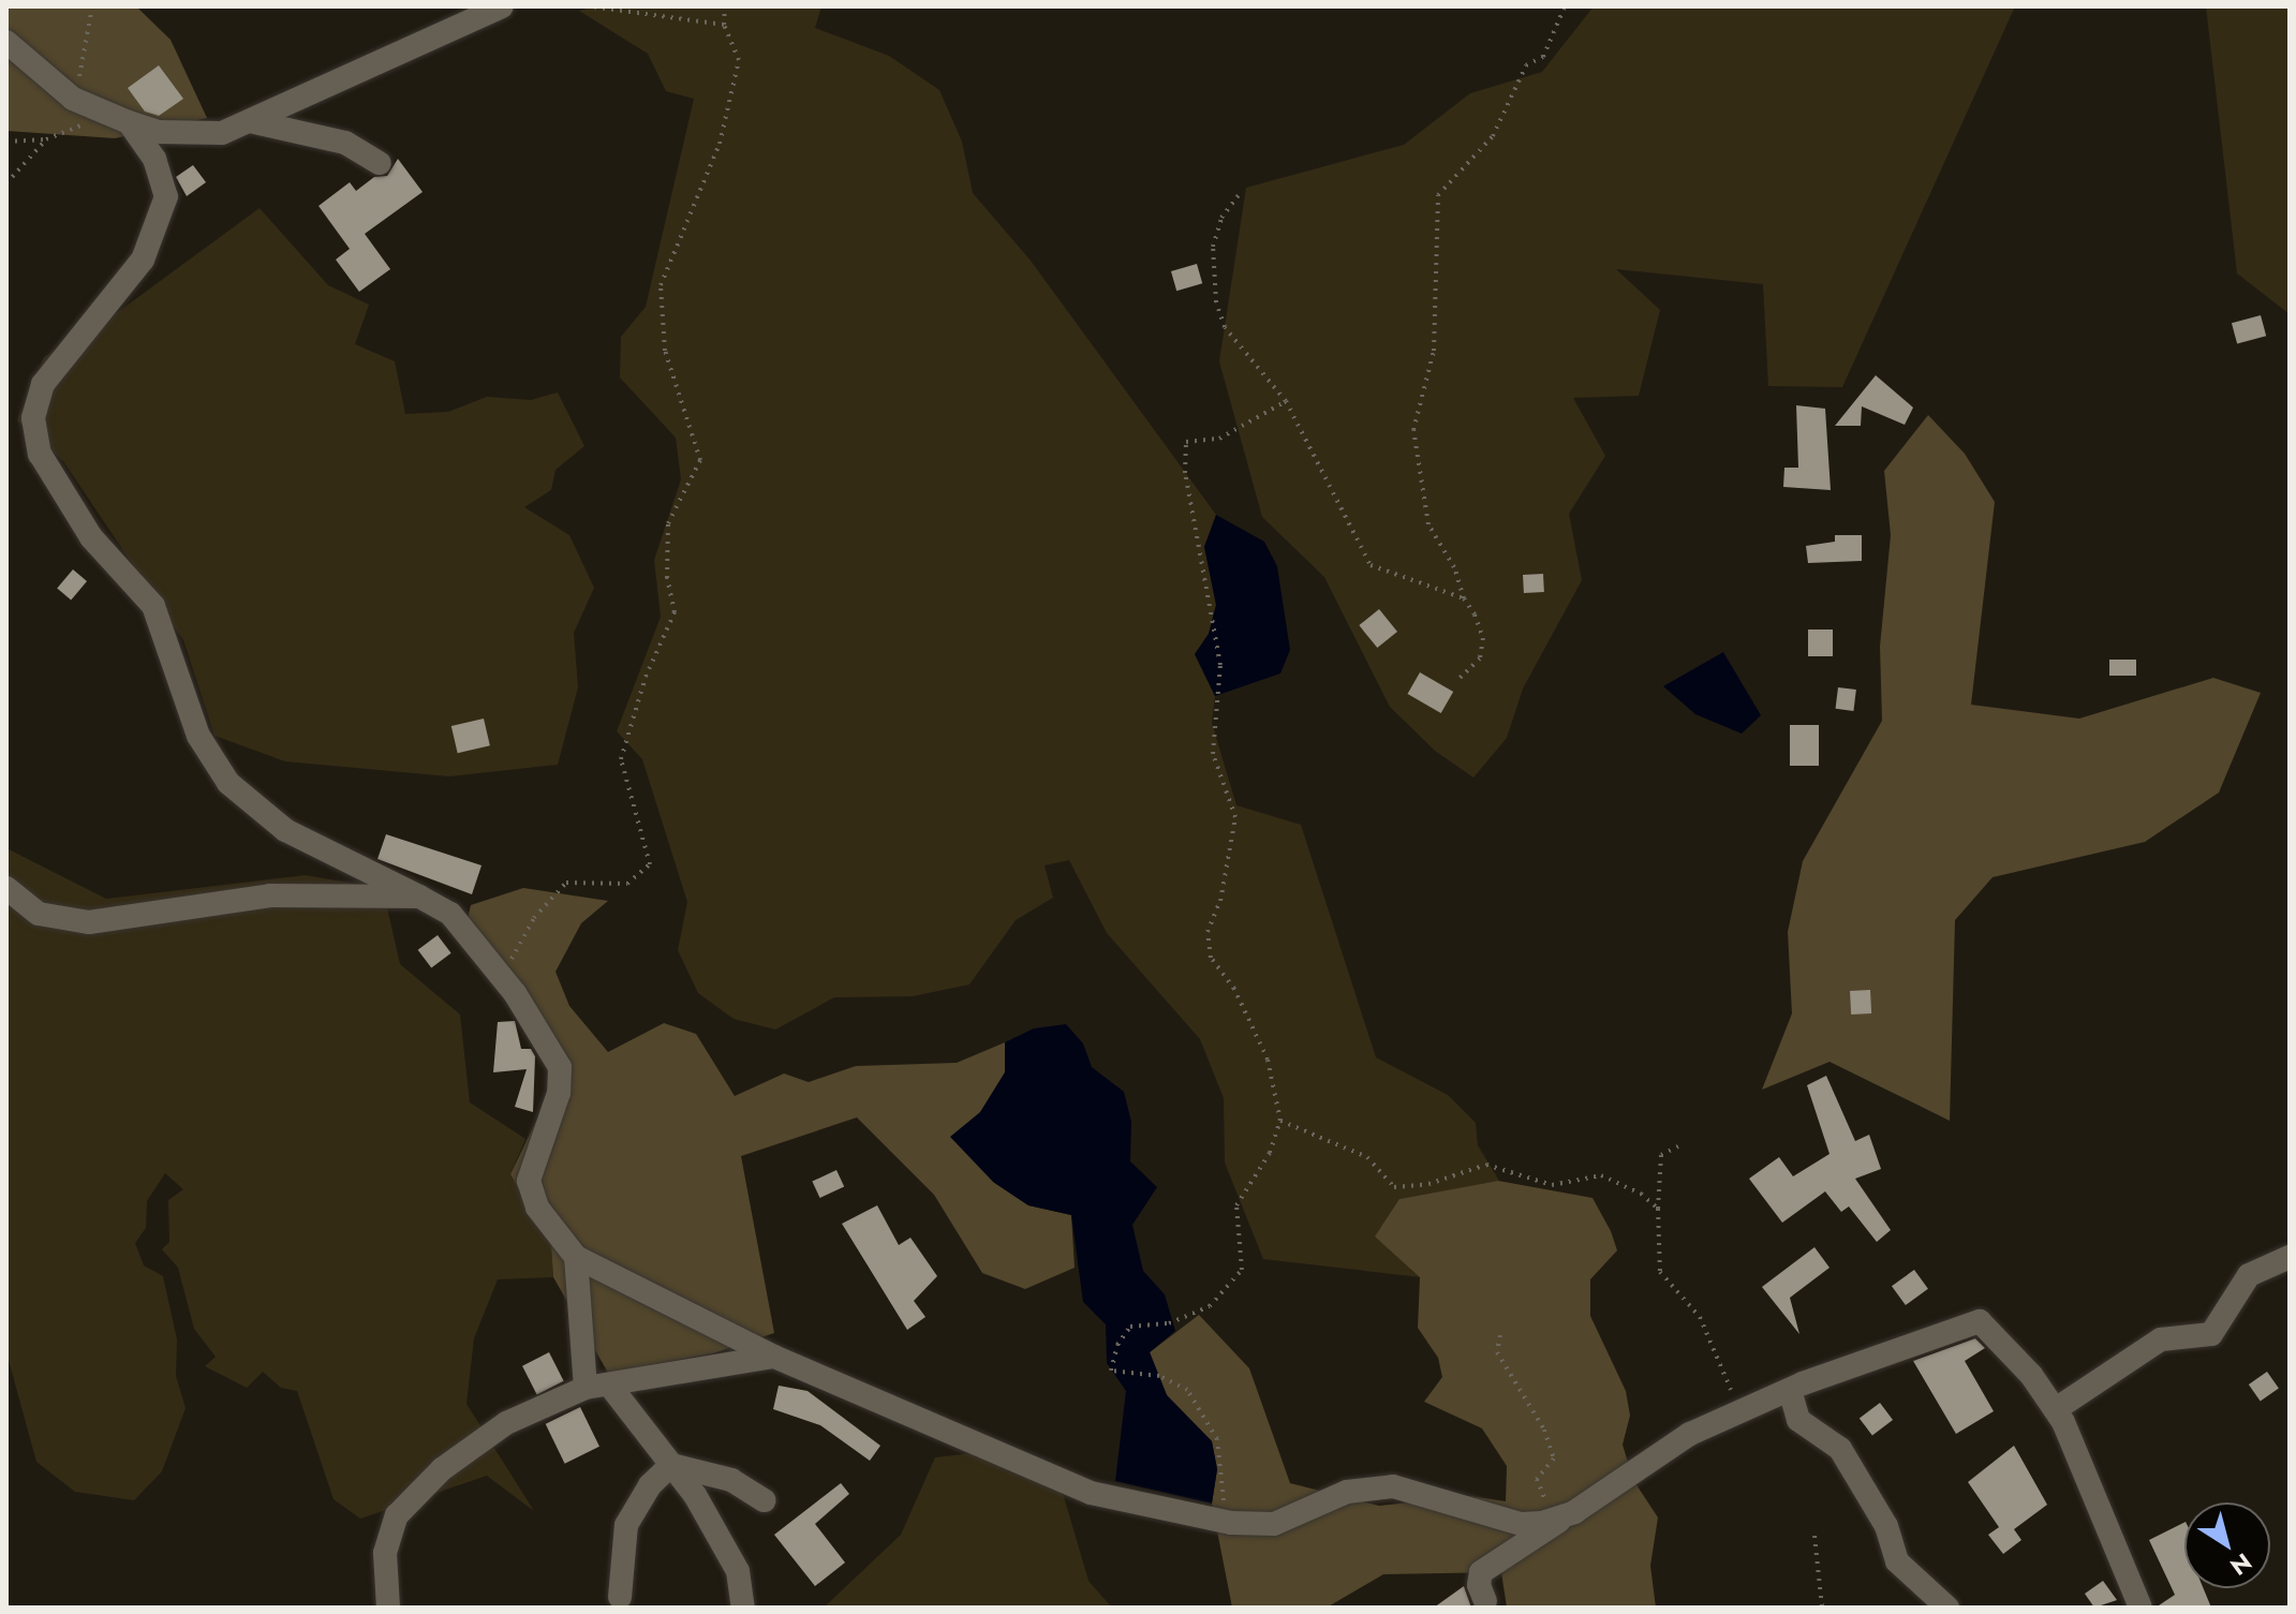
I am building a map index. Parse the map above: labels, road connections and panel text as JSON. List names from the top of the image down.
{
  "north": "bottom right"
}
